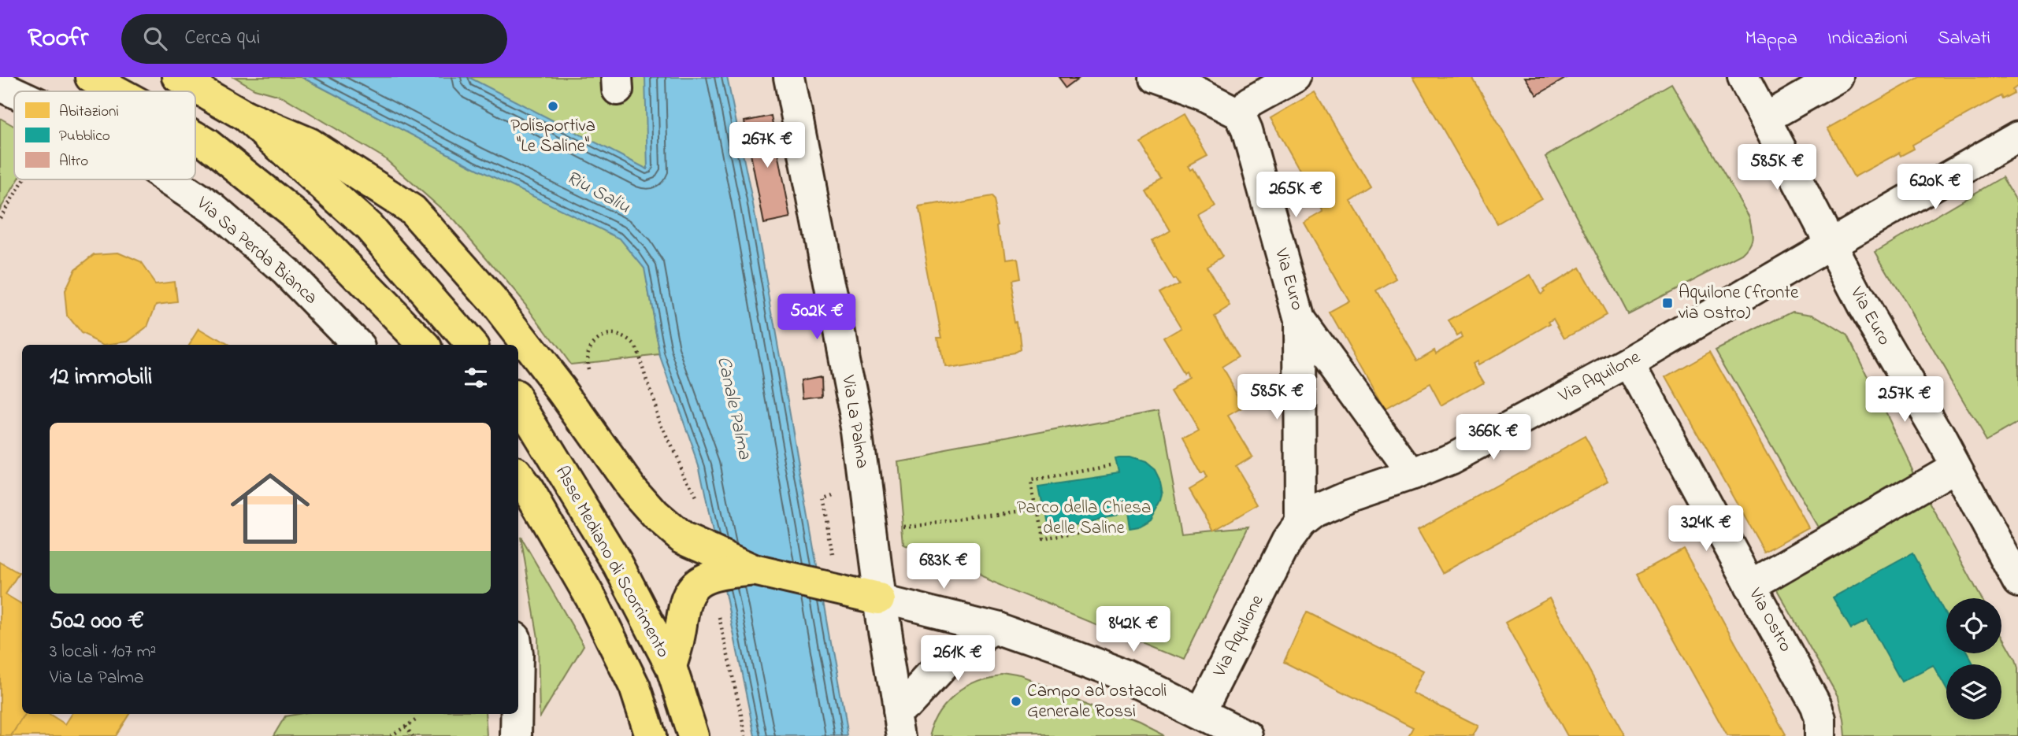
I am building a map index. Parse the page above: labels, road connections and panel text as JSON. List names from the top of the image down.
{
  "streets": {
    "highway": ["Asse Mediano di Scorrimento"],
    "street": [
      "Via Sa Perda Bianca",
      "Via Euro",
      "Via Aquilone",
      "Via La Palma",
      "Via Ostro"
    ]
  },
  "crossings": [
    ["Via Euro", "Via Aquilone"],
    ["Via Aquilone", "Via Ostro"]
  ],
  "water": ["Riu Saliu", "Canale Palma"],
  "parks": ["Parco della Chiesa delle Saline"],
  "places": {
    "other": ["Polisportiva \"Le Saline\"", "Campo ad ostacoli Generale Rossi"],
    "transit": ["Aquilone (fronte via Ostro)"]
  },
  "legend": ["Abitazioni", "Pubblico", "Altro"],
  "page": {
    "header": "Roofr",
    "search": "Cerca qui",
    "nav": ["Mappa", "Indicazioni", "Salvati"],
    "price": [
      "267K €",
      "585K €",
      "620K €",
      "265K €",
      "502K €",
      "585K €",
      "257K €",
      "366K €",
      "324K €",
      "683K €",
      "842K €",
      "261K €"
    ],
    "heading": "12 immobili",
    "list": [
      {
        "name": "502 000 €",
        "note": "3 locali · 107 m² · Via La Palma"
      }
    ]
  }
}
